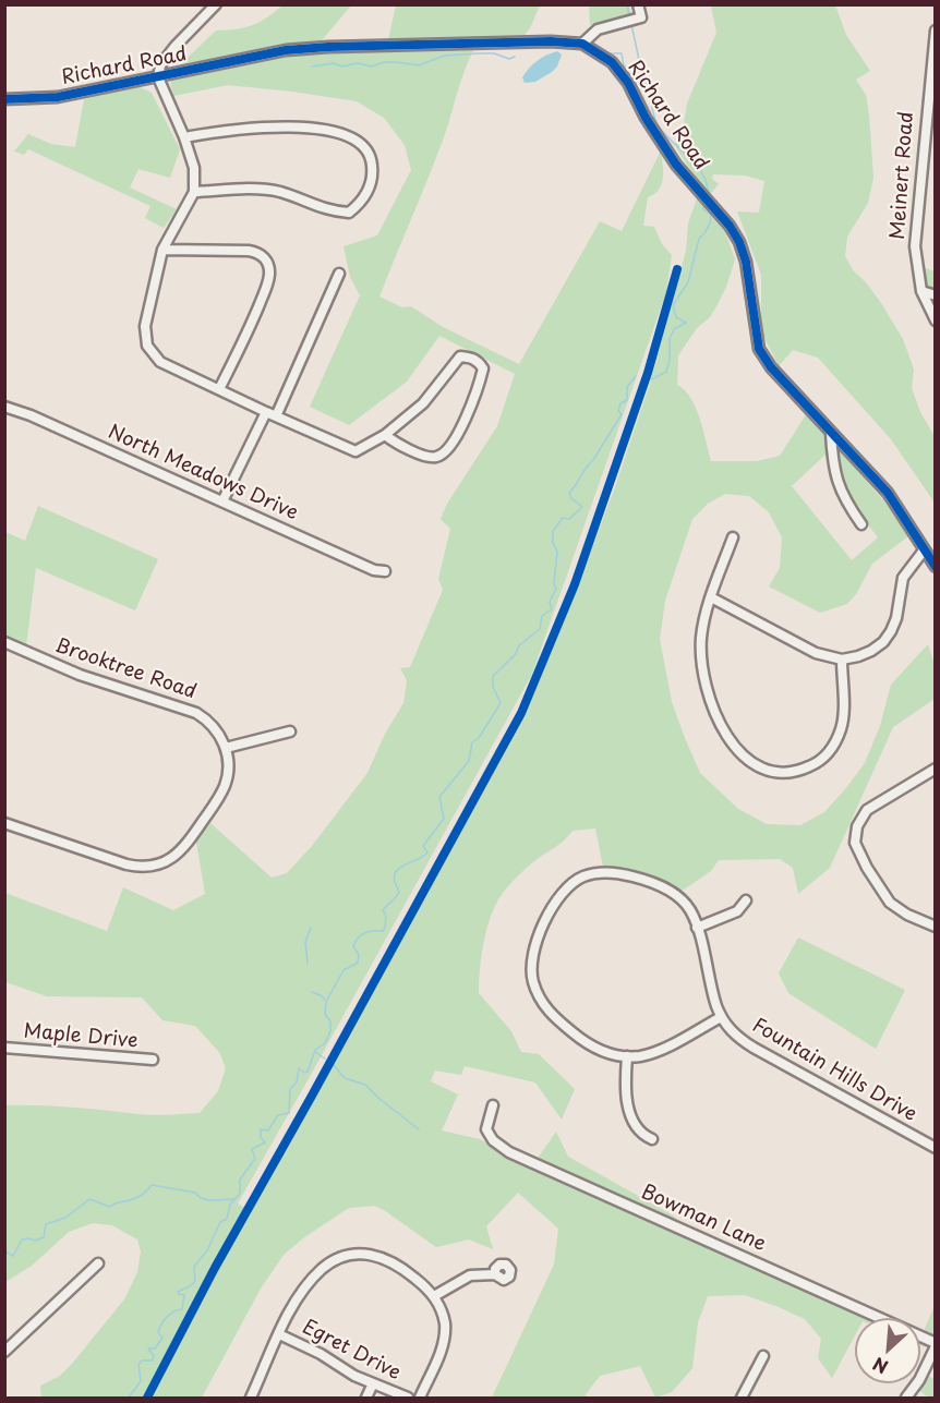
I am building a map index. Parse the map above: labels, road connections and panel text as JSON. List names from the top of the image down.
{
  "streets": {
    "street": [
      "Richard Road",
      "Meinert Road",
      "North Meadows Drive",
      "Brooktree Road",
      "Maple Drive",
      "Fountain Hills Drive",
      "Bowman Lane",
      "Egret Drive"
    ]
  },
  "north": "bottom left"
}
